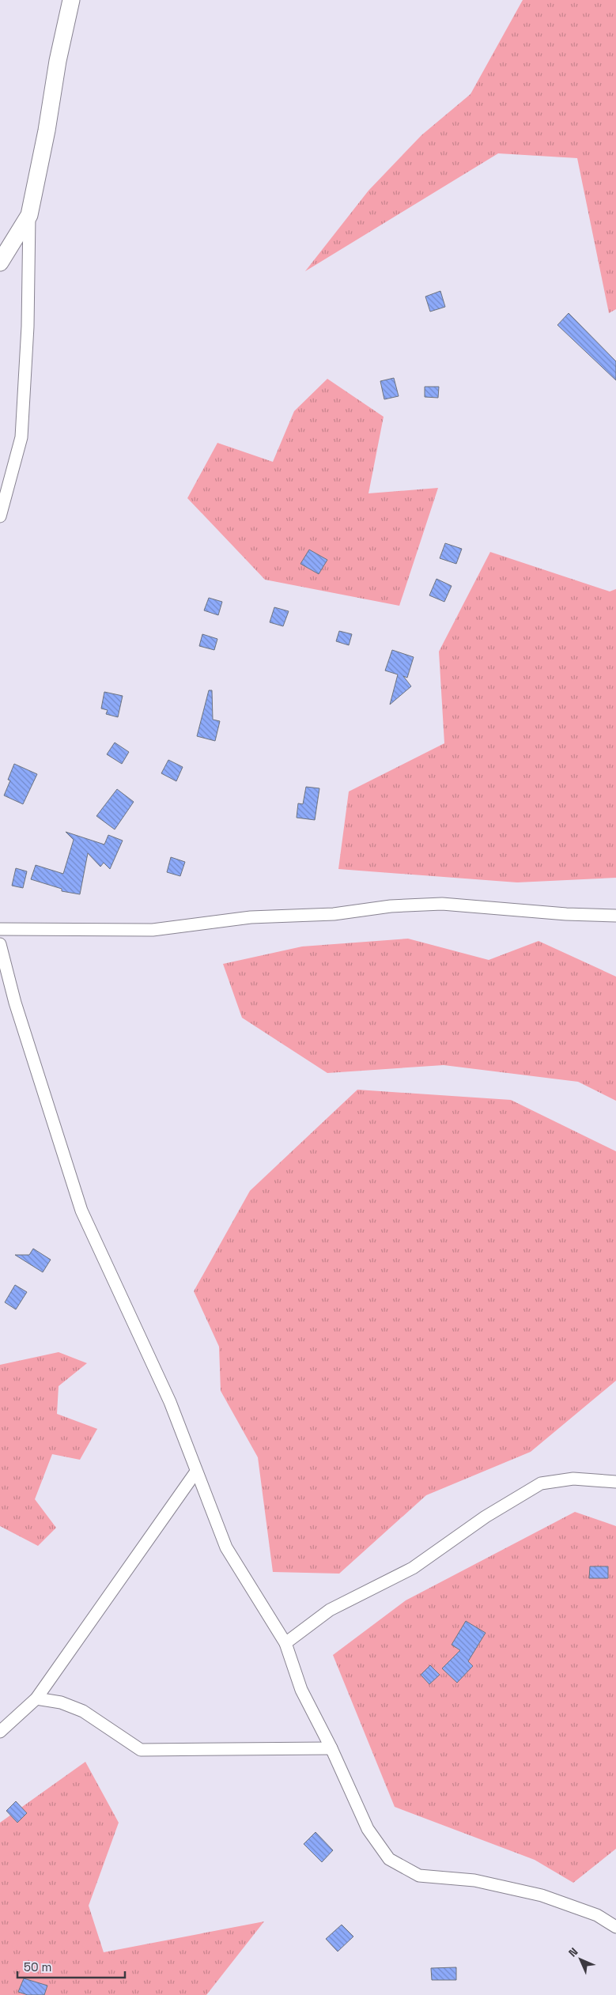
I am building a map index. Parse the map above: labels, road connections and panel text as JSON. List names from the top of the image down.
{
  "scale_bar": "50 m",
  "north": "top left"
}
